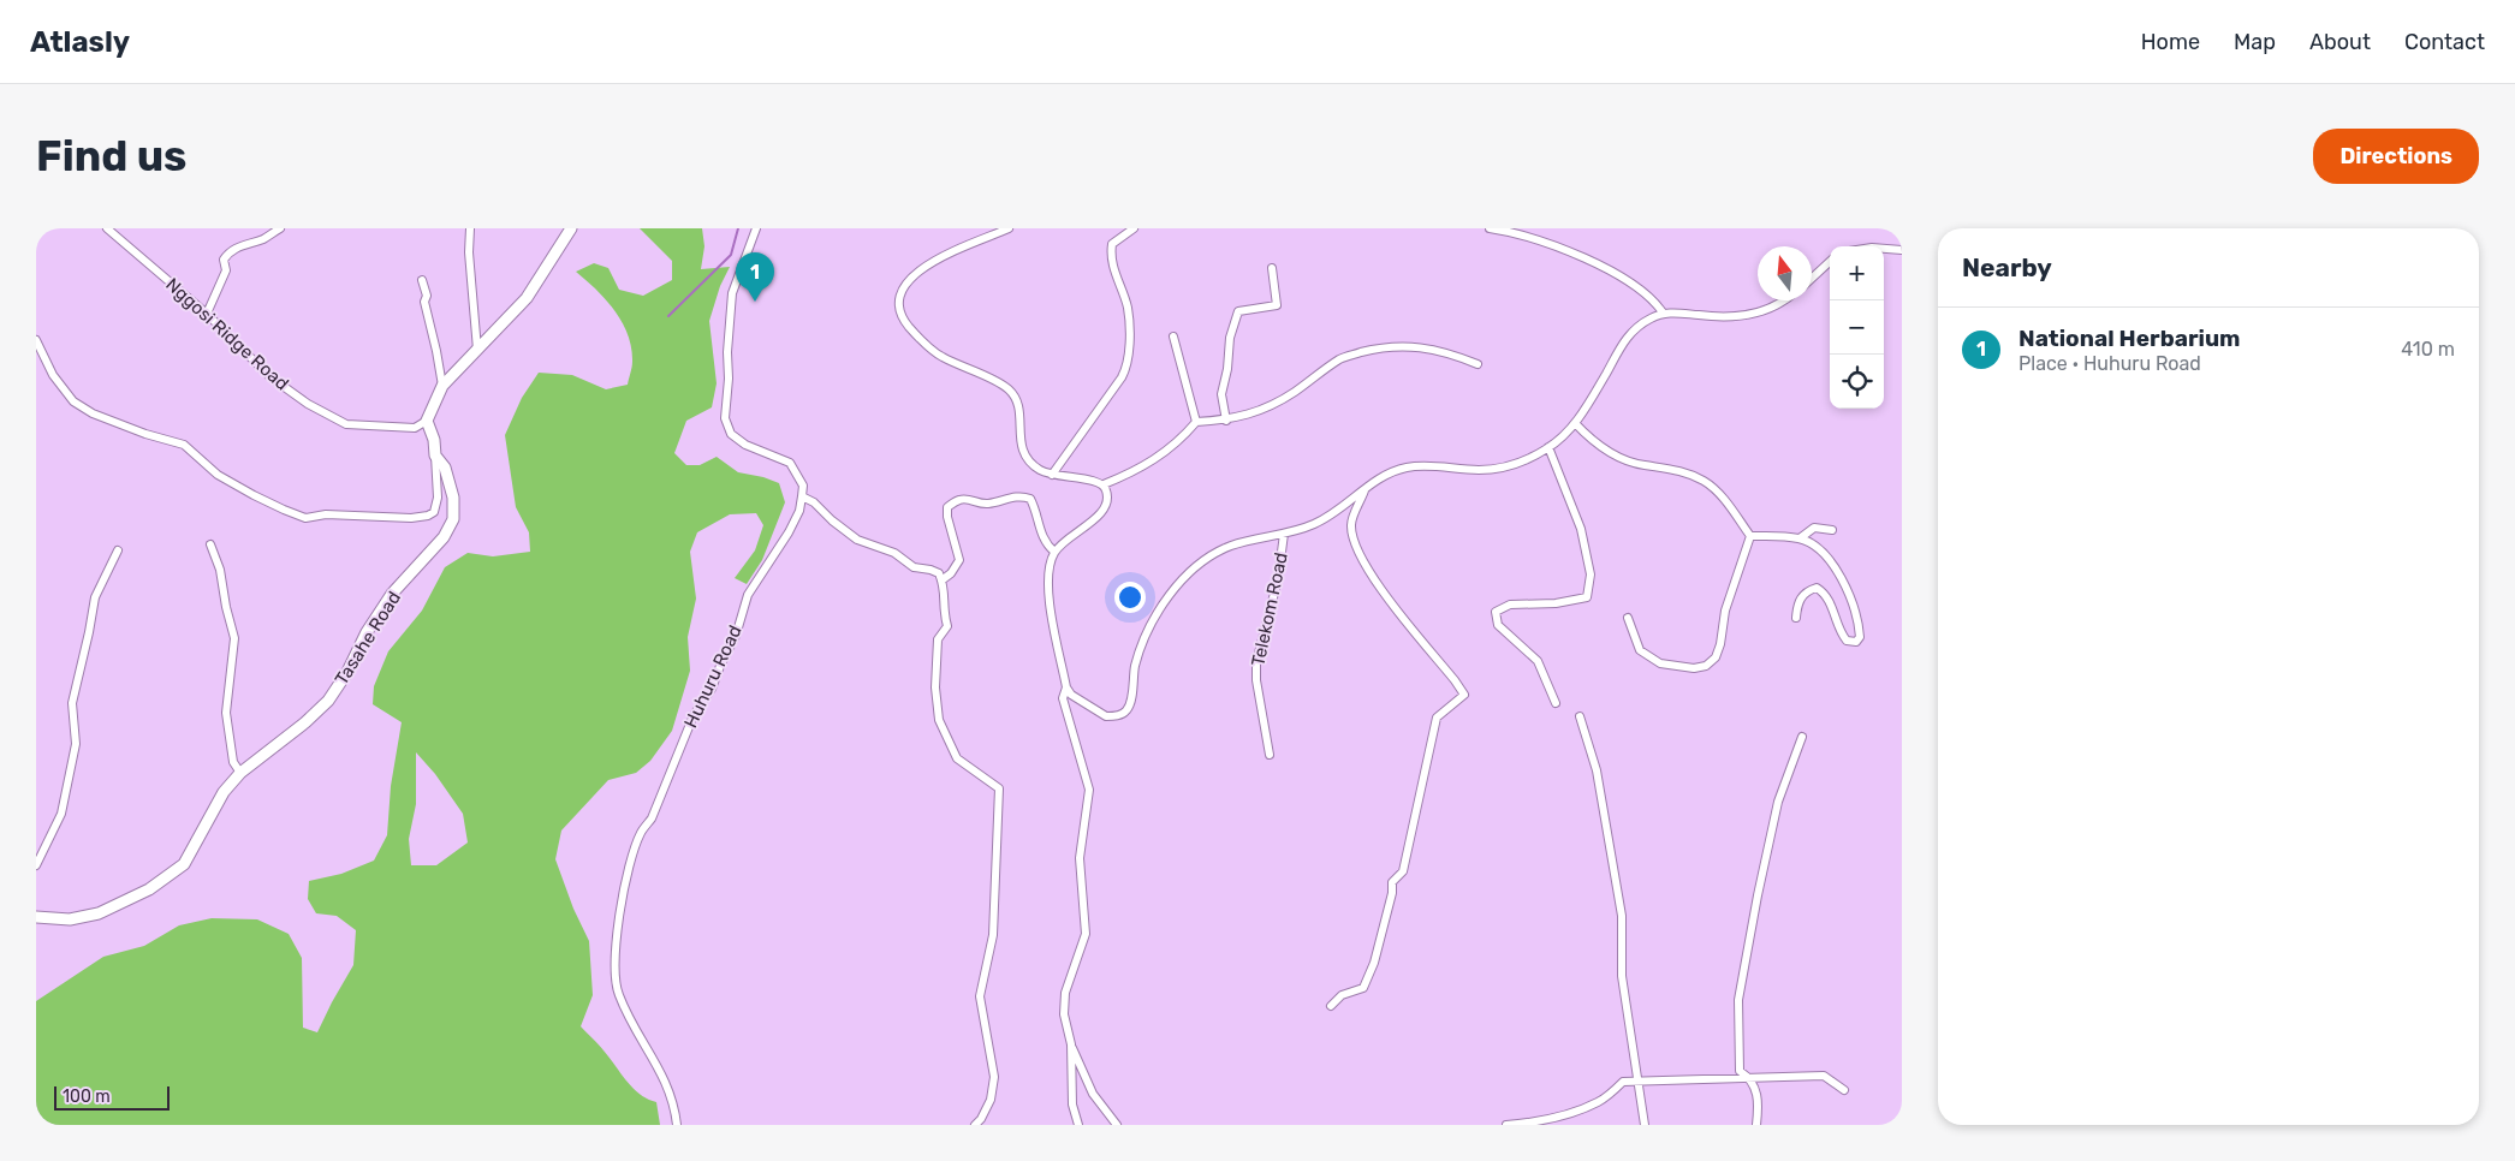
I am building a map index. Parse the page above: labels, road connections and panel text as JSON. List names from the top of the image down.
{
  "streets": {
    "street": [
      "Nggosi Ridge Road",
      "Telekom Road",
      "Tasahe Road",
      "Huhuru Road"
    ]
  },
  "crossings": [
    ["Nggosi Ridge Road", "Tasahe Road"]
  ],
  "scale_bar": "100 m",
  "north": "top",
  "page": {
    "header": "Atlasly",
    "nav": [
      "Home",
      "Map",
      "About",
      "Contact"
    ],
    "buttons": "Directions",
    "title": "Find us",
    "heading": "Nearby",
    "map_buttons": ["+", "−"],
    "pins": "1",
    "list": [
      {
        "mark": "1",
        "name": "National Herbarium",
        "note": "Place · Huhuru Road",
        "value": "410 m"
      }
    ],
    "scale": "100 m"
  }
}
